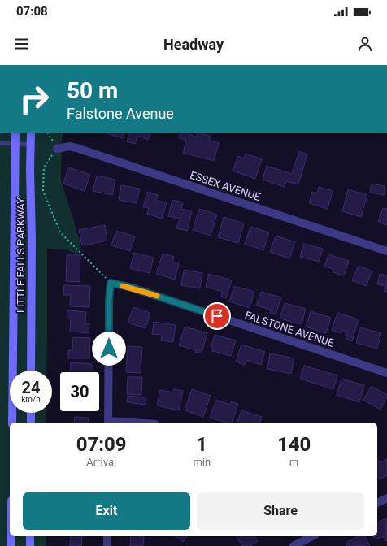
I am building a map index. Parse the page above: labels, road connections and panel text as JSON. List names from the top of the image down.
{
  "streets": {
    "main road": ["LITTLE FALLS PARKWAY"],
    "street": ["ESSEX AVENUE", "FALSTONE AVENUE"]
  },
  "page": {
    "status": "07:08",
    "header": "Headway",
    "turn": ["50 m", "Falstone Avenue"],
    "speed": "24 km/h",
    "limit": "30",
    "eta": [
      "07:09",
      "Arrival",
      "1",
      "min",
      "140",
      "m"
    ],
    "buttons": ["Exit", "Share"]
  }
}
